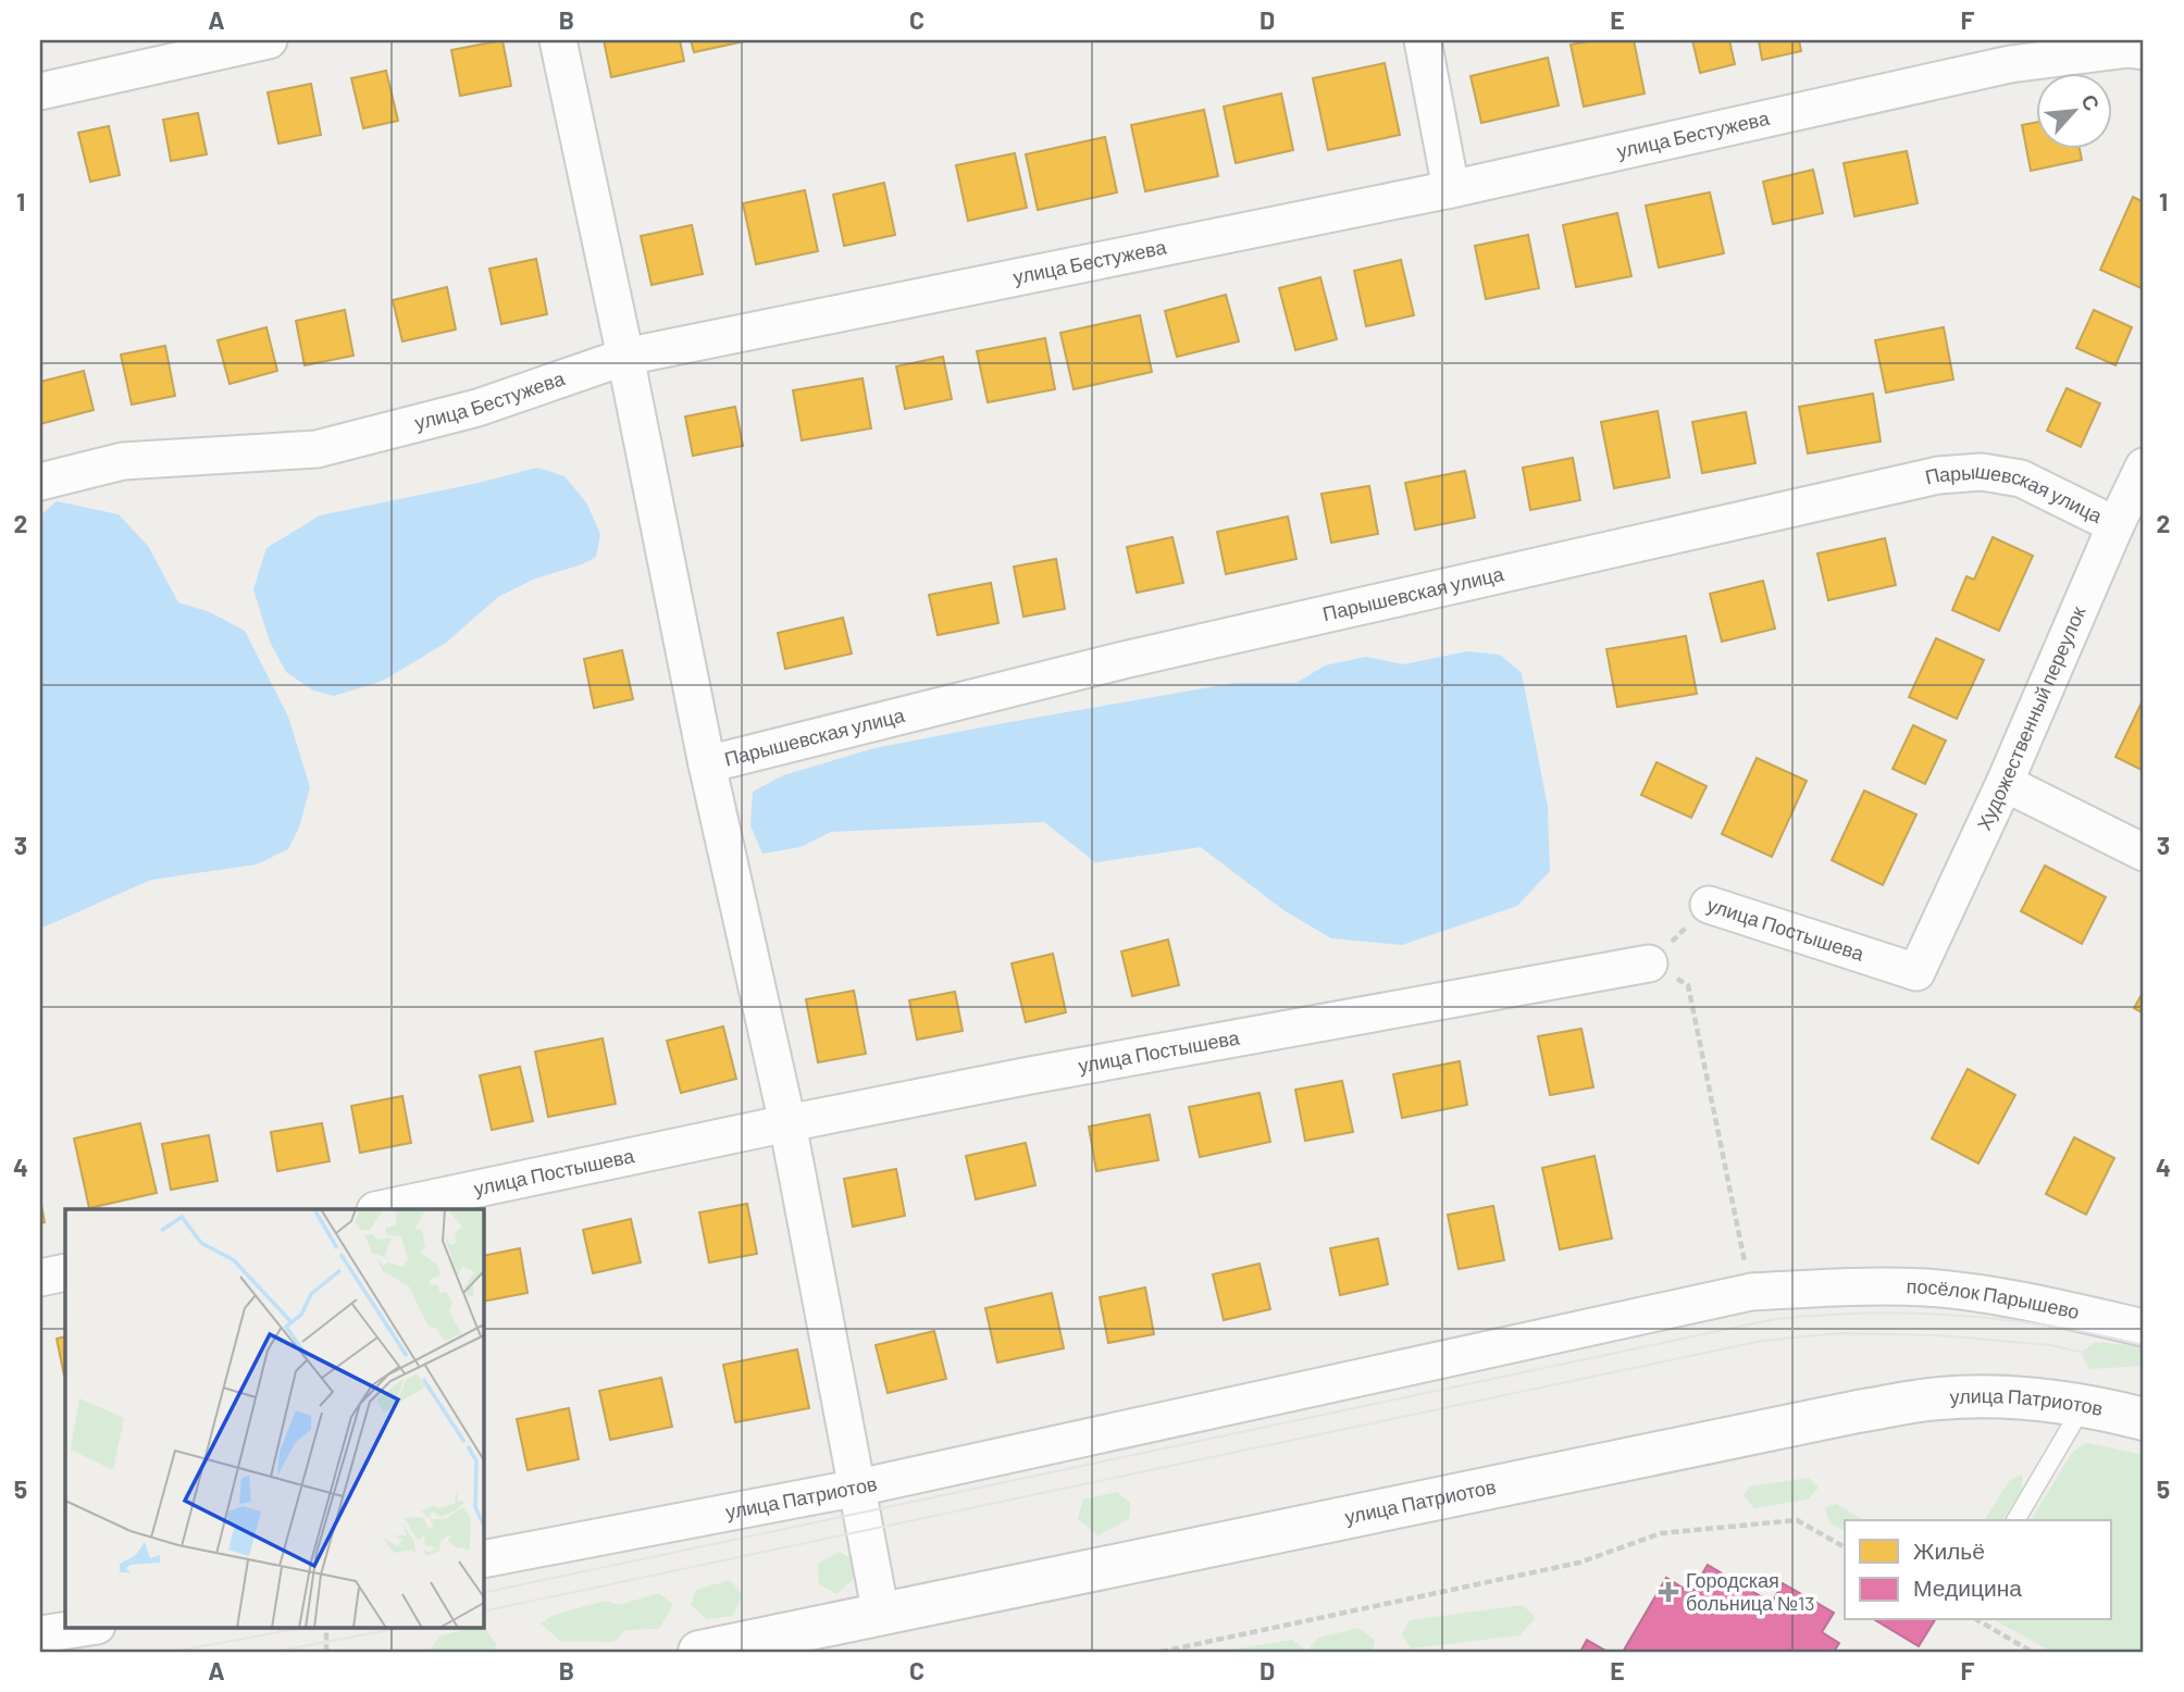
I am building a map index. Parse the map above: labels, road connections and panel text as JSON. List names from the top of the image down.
{
  "streets": {
    "main road": ["улица Патриотов"],
    "street": [
      "улица Бестужева",
      "Парышевская улица",
      "Художественный переулок",
      "улица Постышева",
      "посёлок Парышево"
    ]
  },
  "crossings": [
    ["Парышевская улица", "Художественный переулок"],
    ["Художественный переулок", "улица Постышева"],
    ["посёлок Парышево", "улица Патриотов"]
  ],
  "places": {
    "health": ["Городская больница №13"]
  },
  "legend": ["Жильё", "Медицина"],
  "north": "top right",
  "grid": {
    "columns": [
      "A",
      "B",
      "C",
      "D",
      "E",
      "F"
    ],
    "rows": [
      "1",
      "2",
      "3",
      "4",
      "5"
    ]
  }
}
